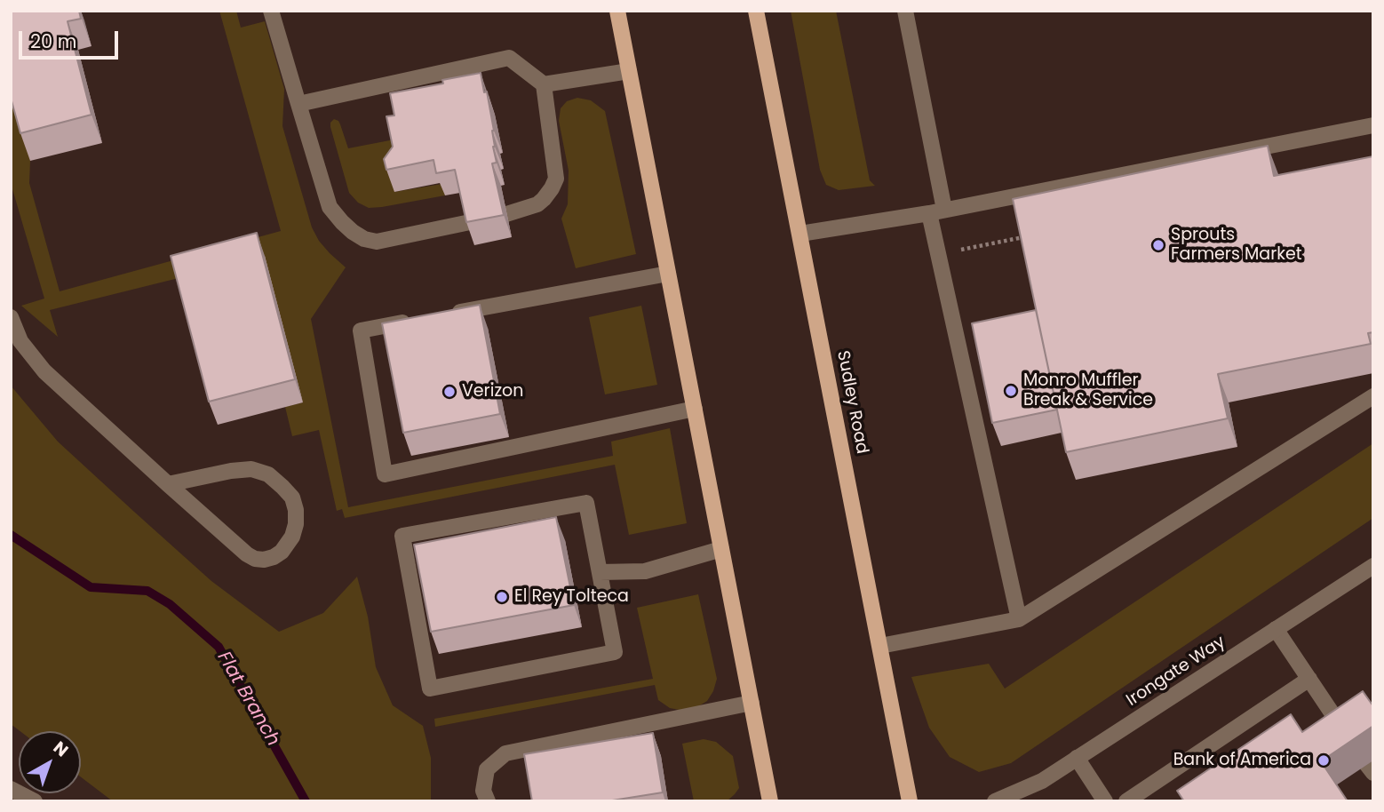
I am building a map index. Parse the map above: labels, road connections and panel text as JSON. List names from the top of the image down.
{
  "streets": {
    "main road": ["Sudley Road"],
    "street": ["Irongate Way"]
  },
  "water": ["Flat Branch"],
  "places": [
    "Sprouts Farmers Market",
    "Monro Muffler Break & Service",
    "Verizon",
    "El Rey Tolteca",
    "Bank of America"
  ],
  "scale_bar": "20 m",
  "north": "top right"
}
